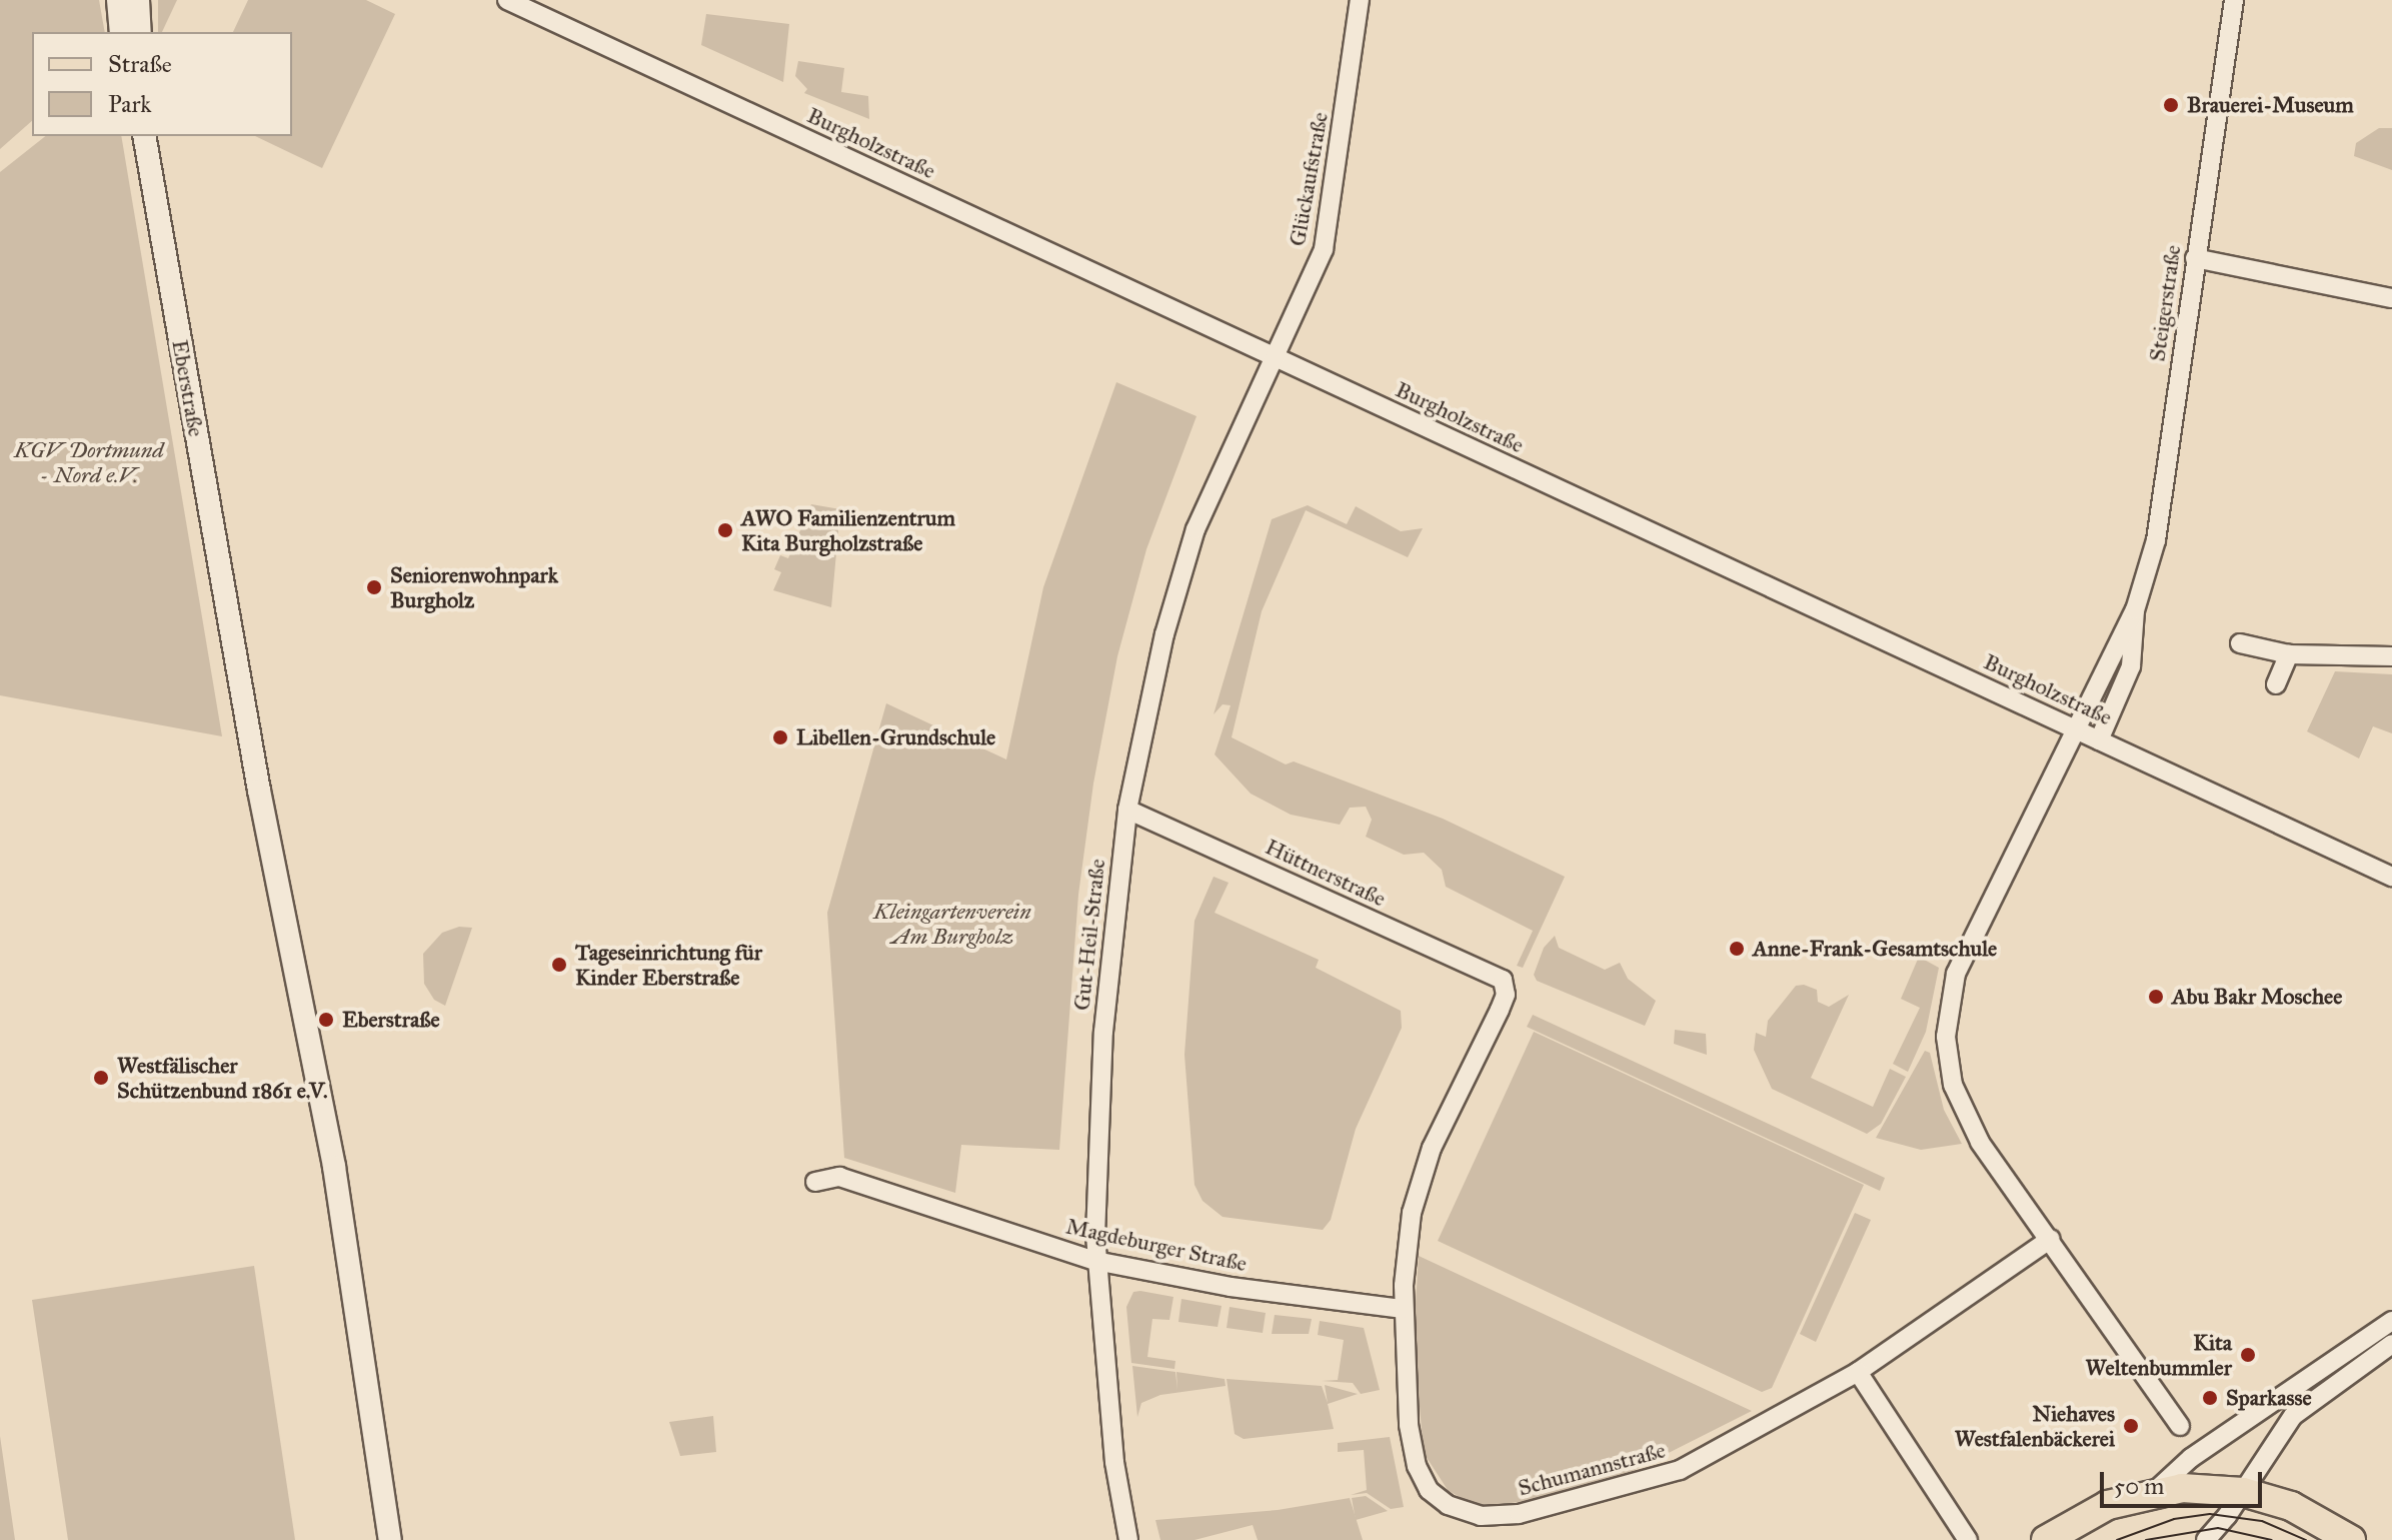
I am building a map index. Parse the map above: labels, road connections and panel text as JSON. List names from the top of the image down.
{
  "streets": {
    "street": [
      "Burgholzstraße",
      "Glückaufstraße",
      "Steigerstraße",
      "Eberstraße",
      "Hüttnerstraße",
      "Gut-Heil-Straße",
      "Magdeburger Straße",
      "Schumannstraße"
    ]
  },
  "crossings": [
    ["Burgholzstraße", "Glückaufstraße"],
    ["Burgholzstraße", "Steigerstraße"],
    ["Burgholzstraße", "Gut-Heil-Straße"],
    ["Glückaufstraße", "Gut-Heil-Straße"],
    ["Steigerstraße", "Schumannstraße"],
    ["Hüttnerstraße", "Gut-Heil-Straße"],
    ["Hüttnerstraße", "Schumannstraße"],
    ["Gut-Heil-Straße", "Magdeburger Straße"],
    ["Magdeburger Straße", "Schumannstraße"]
  ],
  "parks": ["KGV Dortmund - Nord e.V.", "Kleingartenverein Am Burgholz"],
  "places": [
    "Brauerei-Museum",
    "AWO Familienzentrum Kita Burgholzstraße",
    "Seniorenwohnpark Burgholz",
    "Libellen-Grundschule",
    "Anne-Frank-Gesamtschule",
    "Tageseinrichtung für Kinder Eberstraße",
    "Abu Bakr Moschee",
    "Eberstraße",
    "Westfälischer Schützenbund 1861 e.V.",
    "Kita Weltenbummler",
    "Sparkasse",
    "Niehaves Westfalenbäckerei"
  ],
  "legend": ["Straße", "Park"],
  "scale_bar": "50 m"
}
